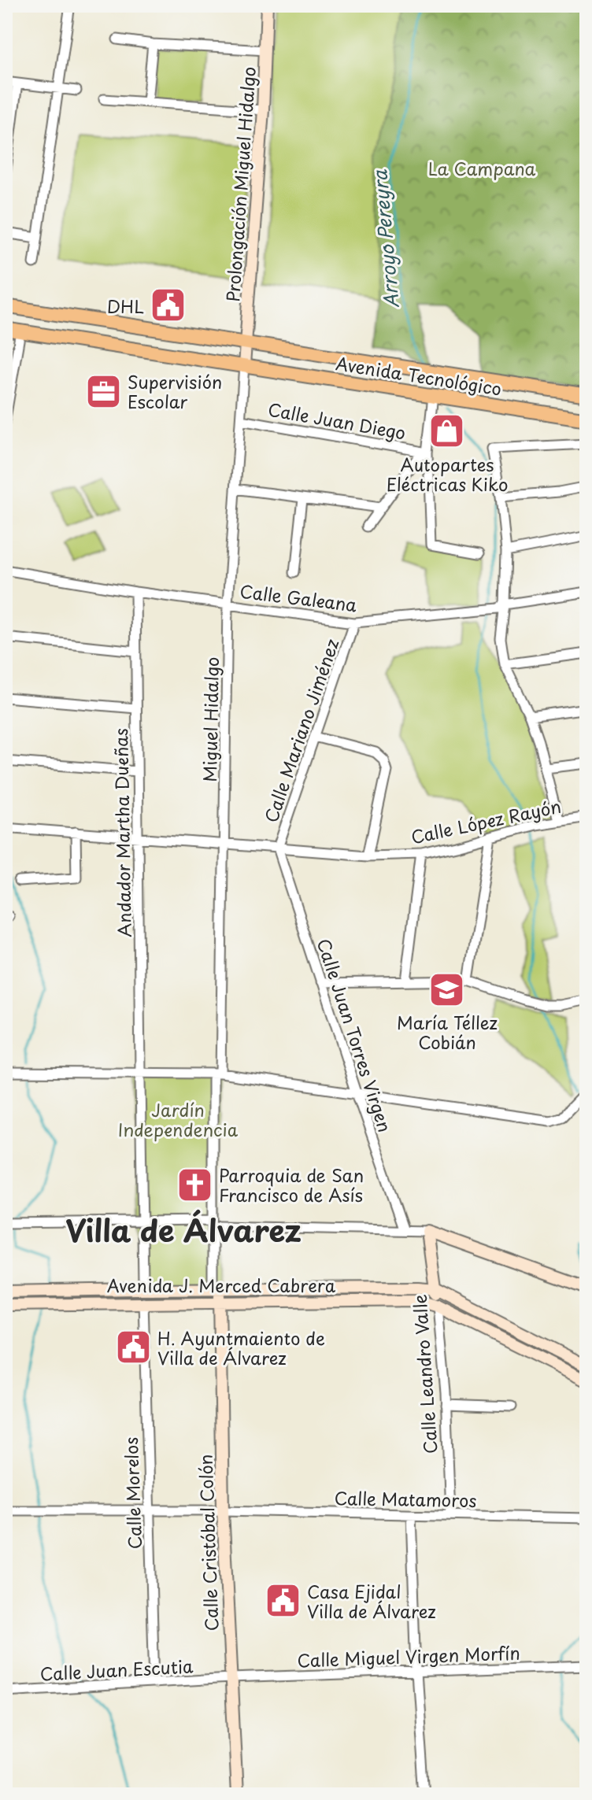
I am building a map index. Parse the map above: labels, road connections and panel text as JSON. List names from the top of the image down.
{
  "streets": {
    "main road": [
      "Prolongación Miguel Hidalgo",
      "Avenida Tecnológico",
      "Avenida J. Merced Cabrera",
      "Calle Leandro Valle",
      "Calle Cristóbal Colón"
    ],
    "street": [
      "Calle Juan Diego",
      "Calle Galeana",
      "Miguel Hidalgo",
      "Calle Mariano Jiménez",
      "Calle López Rayón",
      "Andador Martha Dueñas",
      "Calle Juan Torres Virgen",
      "Calle Morelos",
      "Calle Matamoros",
      "Calle Miguel Virgen Morfín",
      "Calle Juan Escutia"
    ]
  },
  "crossings": [
    ["Prolongación Miguel Hidalgo", "Avenida Tecnológico"],
    ["Prolongación Miguel Hidalgo", "Miguel Hidalgo"],
    ["Avenida Tecnológico", "Miguel Hidalgo"],
    ["Calle Juan Diego", "Miguel Hidalgo"],
    ["Calle Galeana", "Miguel Hidalgo"],
    ["Calle Galeana", "Calle Mariano Jiménez"],
    ["Calle Galeana", "Andador Martha Dueñas"],
    ["Miguel Hidalgo", "Calle López Rayón"],
    ["Miguel Hidalgo", "Avenida J. Merced Cabrera"],
    ["Miguel Hidalgo", "Calle Cristóbal Colón"],
    ["Calle Mariano Jiménez", "Calle López Rayón"],
    ["Calle Mariano Jiménez", "Calle Juan Torres Virgen"],
    ["Calle López Rayón", "Andador Martha Dueñas"],
    ["Calle López Rayón", "Calle Juan Torres Virgen"],
    ["Avenida J. Merced Cabrera", "Calle Leandro Valle"],
    ["Avenida J. Merced Cabrera", "Calle Morelos"],
    ["Avenida J. Merced Cabrera", "Calle Cristóbal Colón"],
    ["Calle Leandro Valle", "Calle Matamoros"],
    ["Calle Morelos", "Calle Matamoros"],
    ["Calle Morelos", "Calle Juan Escutia"],
    ["Calle Matamoros", "Calle Cristóbal Colón"],
    ["Calle Cristóbal Colón", "Calle Miguel Virgen Morfín"],
    ["Calle Cristóbal Colón", "Calle Juan Escutia"],
    ["Calle Miguel Virgen Morfín", "Calle Juan Escutia"]
  ],
  "districts": ["Villa de Álvarez"],
  "water": ["Arroyo Pereyra"],
  "parks": ["La Campana", "Jardín Independencia"],
  "places": {
    "public building": ["DHL", "H. Ayuntmaiento de Villa de Álvarez", "Casa Ejidal Villa de Álvarez"],
    "office": ["Supervisión Escolar"],
    "shop": ["Autopartes Eléctricas Kiko"],
    "school or university": ["María Téllez Cobián"],
    "church": ["Parroquia de San Francisco de Asís"]
  }
}
